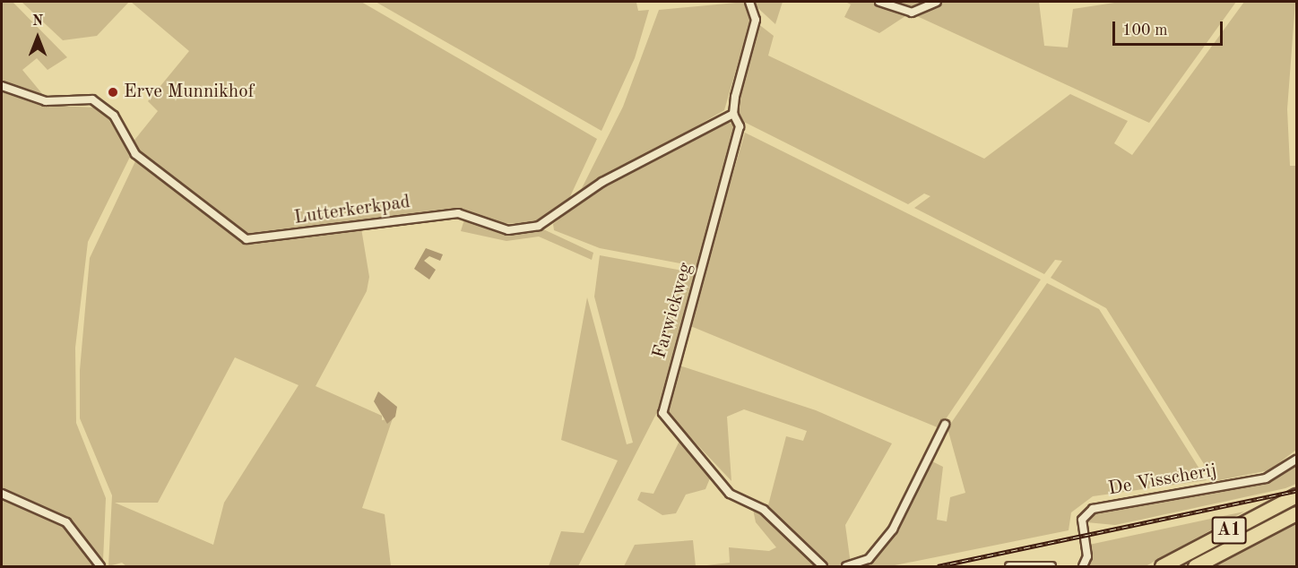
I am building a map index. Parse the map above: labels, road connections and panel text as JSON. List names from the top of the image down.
{
  "streets": {
    "highway": ["A1"],
    "street": ["Lutterkerkpad", "Farwickweg", "De Visscherij"]
  },
  "crossings": [
    ["Lutterkerkpad", "Farwickweg"]
  ],
  "places": ["Erve Munnikhof"],
  "scale_bar": "100 m",
  "north": "top"
}
